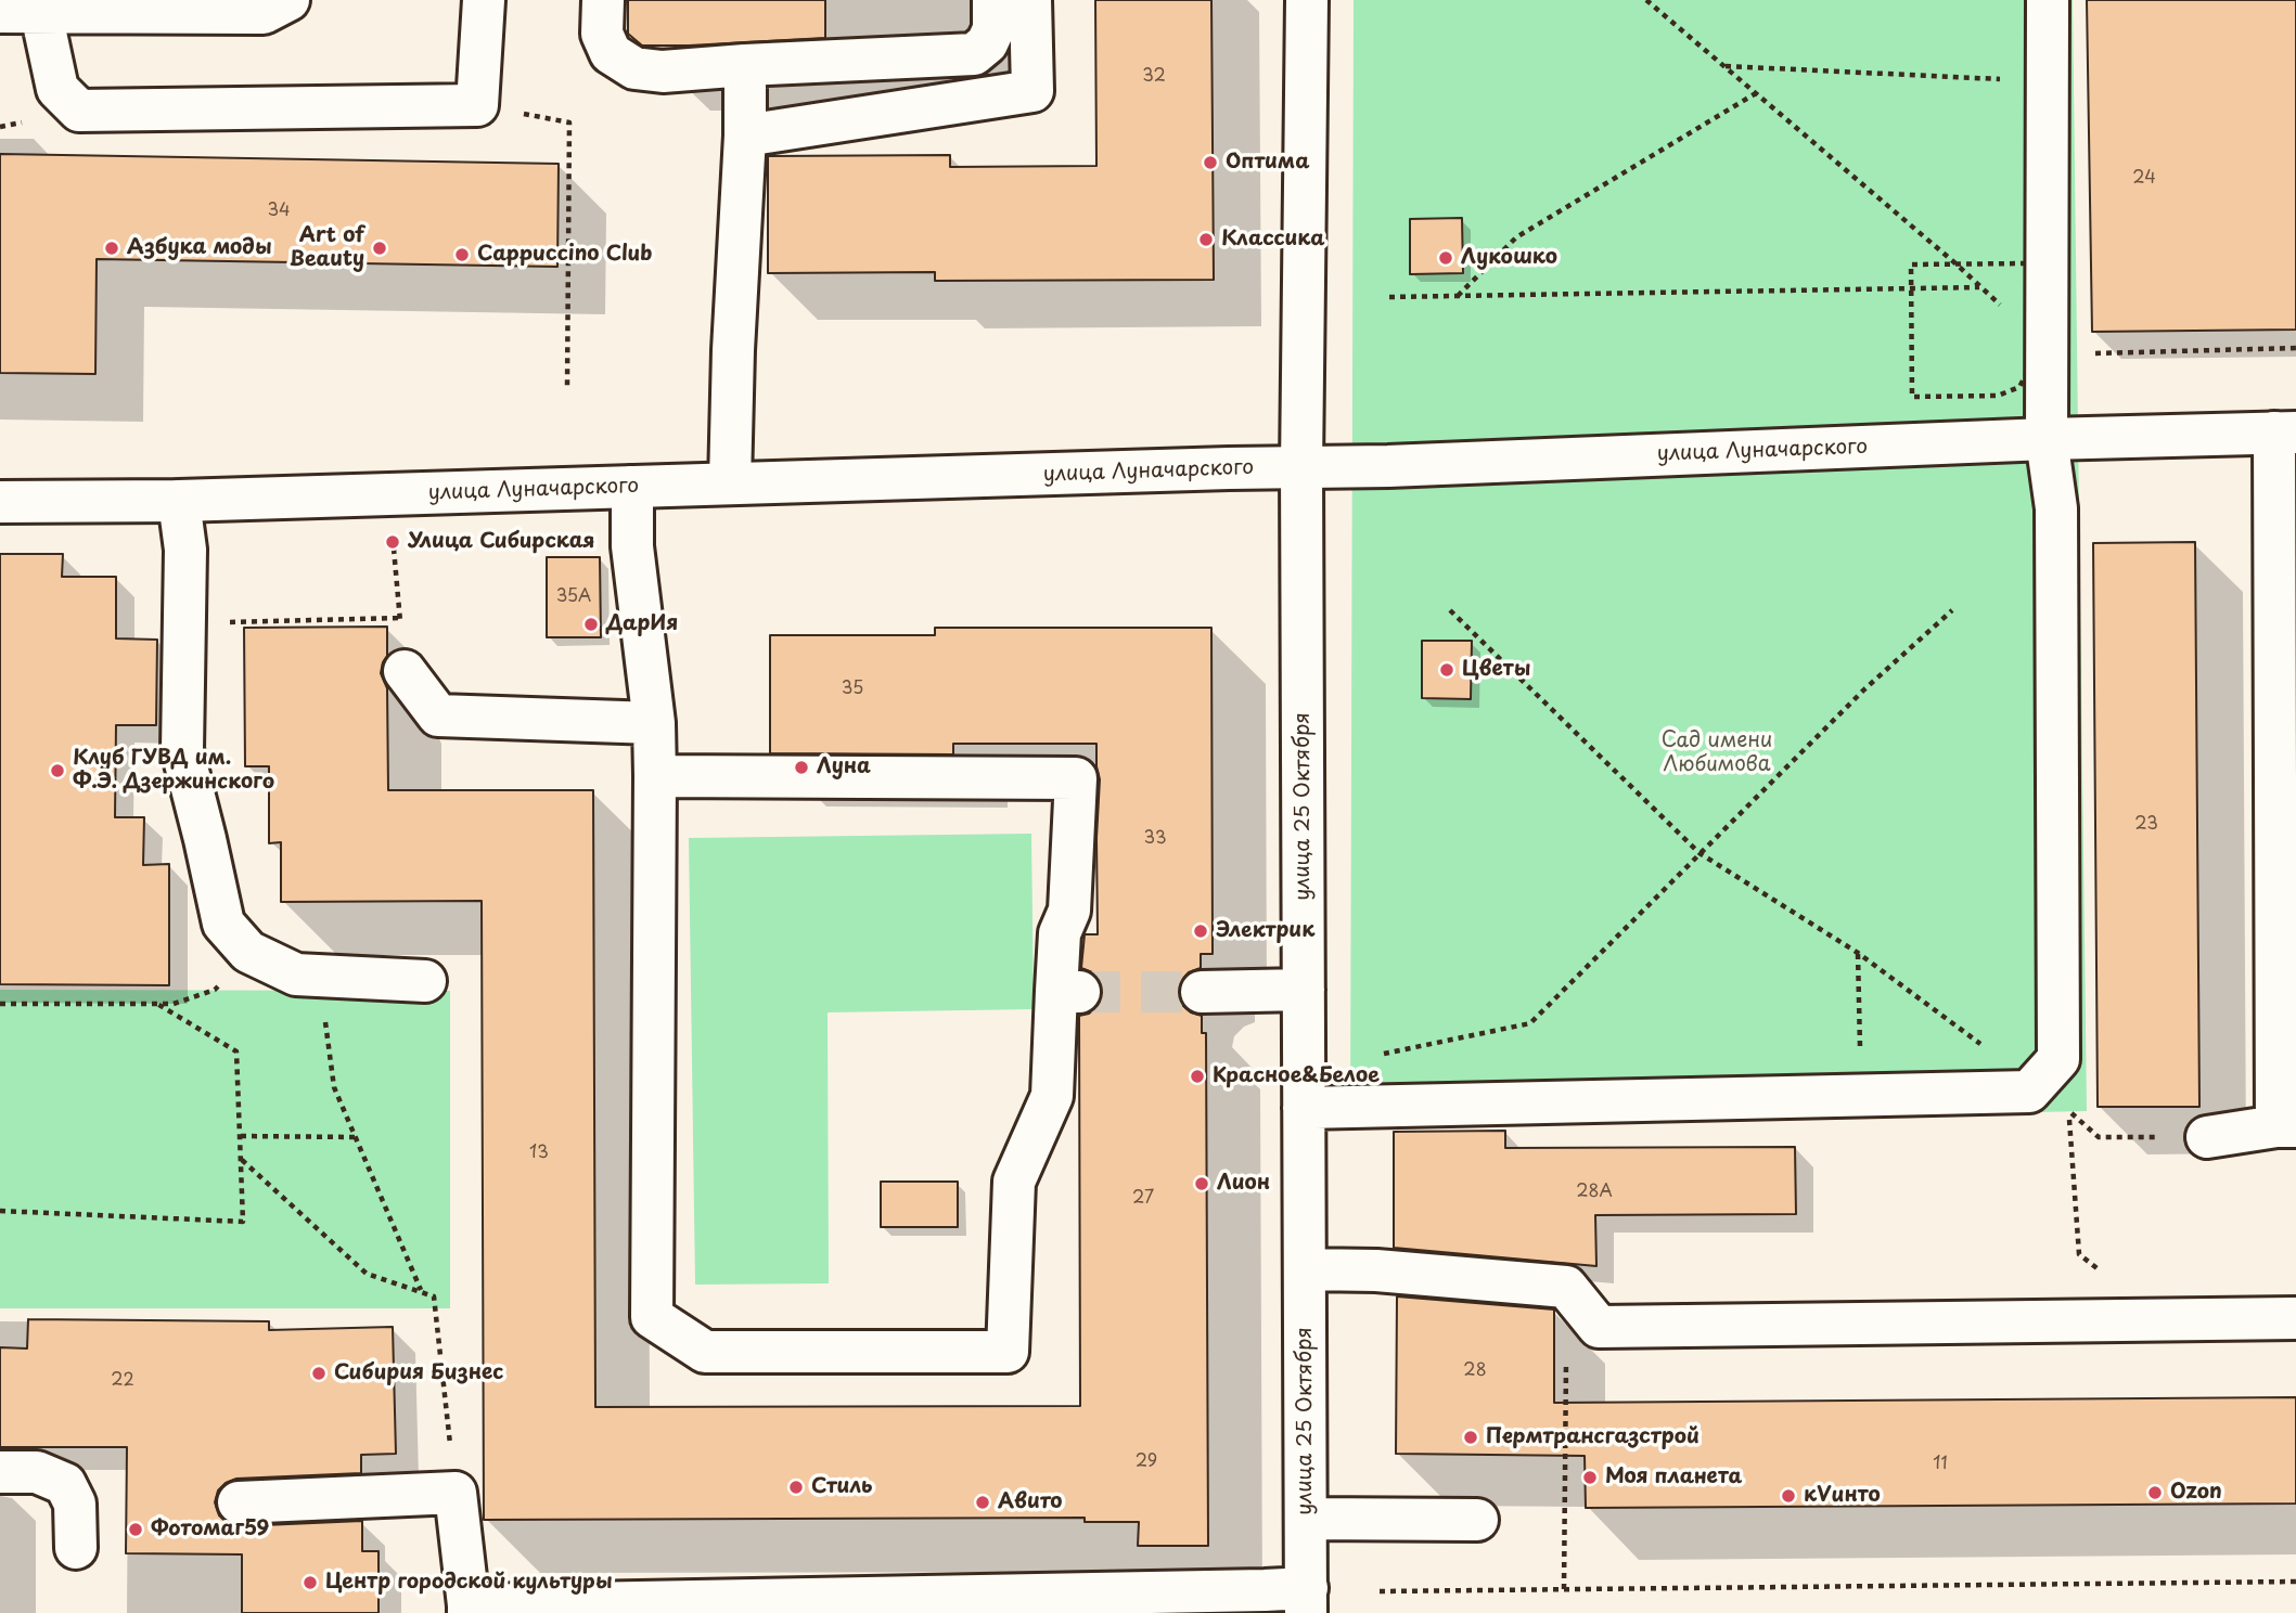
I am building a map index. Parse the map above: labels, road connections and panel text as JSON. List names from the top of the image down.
{
  "streets": {
    "main road": ["улица Луначарского", "улица 25 Октября"]
  },
  "crossings": [
    ["улица Луначарского", "улица 25 Октября"]
  ],
  "parks": ["Сад имени Любимова"],
  "places": [
    "Оптима",
    "Классика",
    "Азбука моды",
    "Art of Beauty",
    "Cappuccino Club",
    "Лукошко",
    "Улица Сибирская",
    "ДарИя",
    "Цветы",
    "Луна",
    "Клуб ГУВД им. Ф.Э. Дзержинского",
    "Электрик",
    "Красное&Белое",
    "Лион",
    "Сибирия Бизнес",
    "Пермтрансгазстрой",
    "Моя планета",
    "Стиль",
    "Ozon",
    "кVинто",
    "Авито",
    "Фотомаг59",
    "Центр городской культуры"
  ],
  "house_numbers": [
    "32",
    "24",
    "34",
    "35А",
    "35",
    "23",
    "33",
    "13",
    "28А",
    "27",
    "28",
    "22",
    "29",
    "11"
  ]
}
